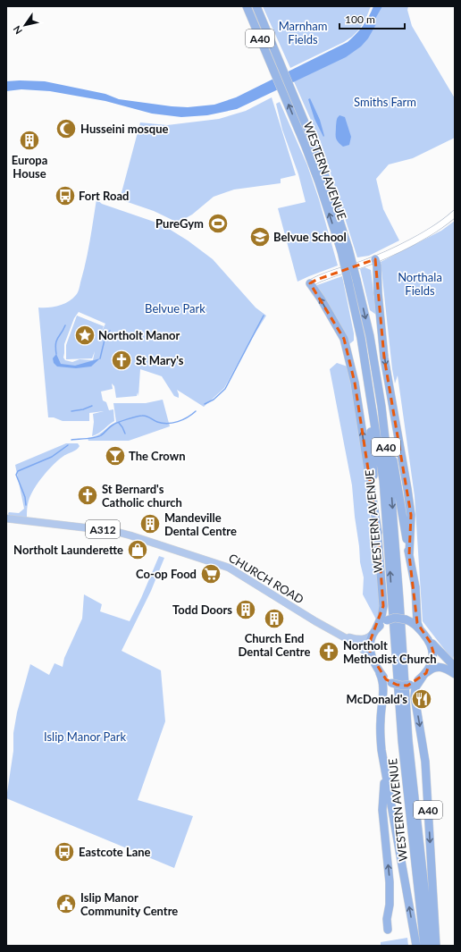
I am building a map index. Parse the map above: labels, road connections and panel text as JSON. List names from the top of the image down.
{
  "streets": {
    "highway": ["A40", "WESTERN AVENUE", "A312"],
    "main road": ["CHURCH ROAD"]
  },
  "crossings": [
    ["A40", "WESTERN AVENUE"],
    ["A40", "A312"],
    ["A312", "CHURCH ROAD"]
  ],
  "parks": [
    "Marnham Fields",
    "Smiths Farm",
    "Northala Fields",
    "Belvue Park",
    "Islip Manor Park"
  ],
  "places": {
    "mosque": ["Husseini mosque"],
    "building": [
      "Europa House",
      "Mandeville Dental Centre",
      "Todd Doors",
      "Church End Dental Centre"
    ],
    "bus stop": ["Fort Road", "Eastcote Lane"],
    "sports": ["PureGym"],
    "school or university": ["Belvue School"],
    "place": ["Northolt Manor"],
    "church": ["St Mary's", "St Bernard's Catholic church", "Northolt Methodist Church"],
    "bar": ["The Crown"],
    "shop": ["Northolt Launderette"],
    "supermarket": ["Co-op Food"],
    "restaurant": ["McDonald's"],
    "public building": ["Islip Manor Community Centre"]
  },
  "scale_bar": "100 m",
  "north": "bottom left"
}
